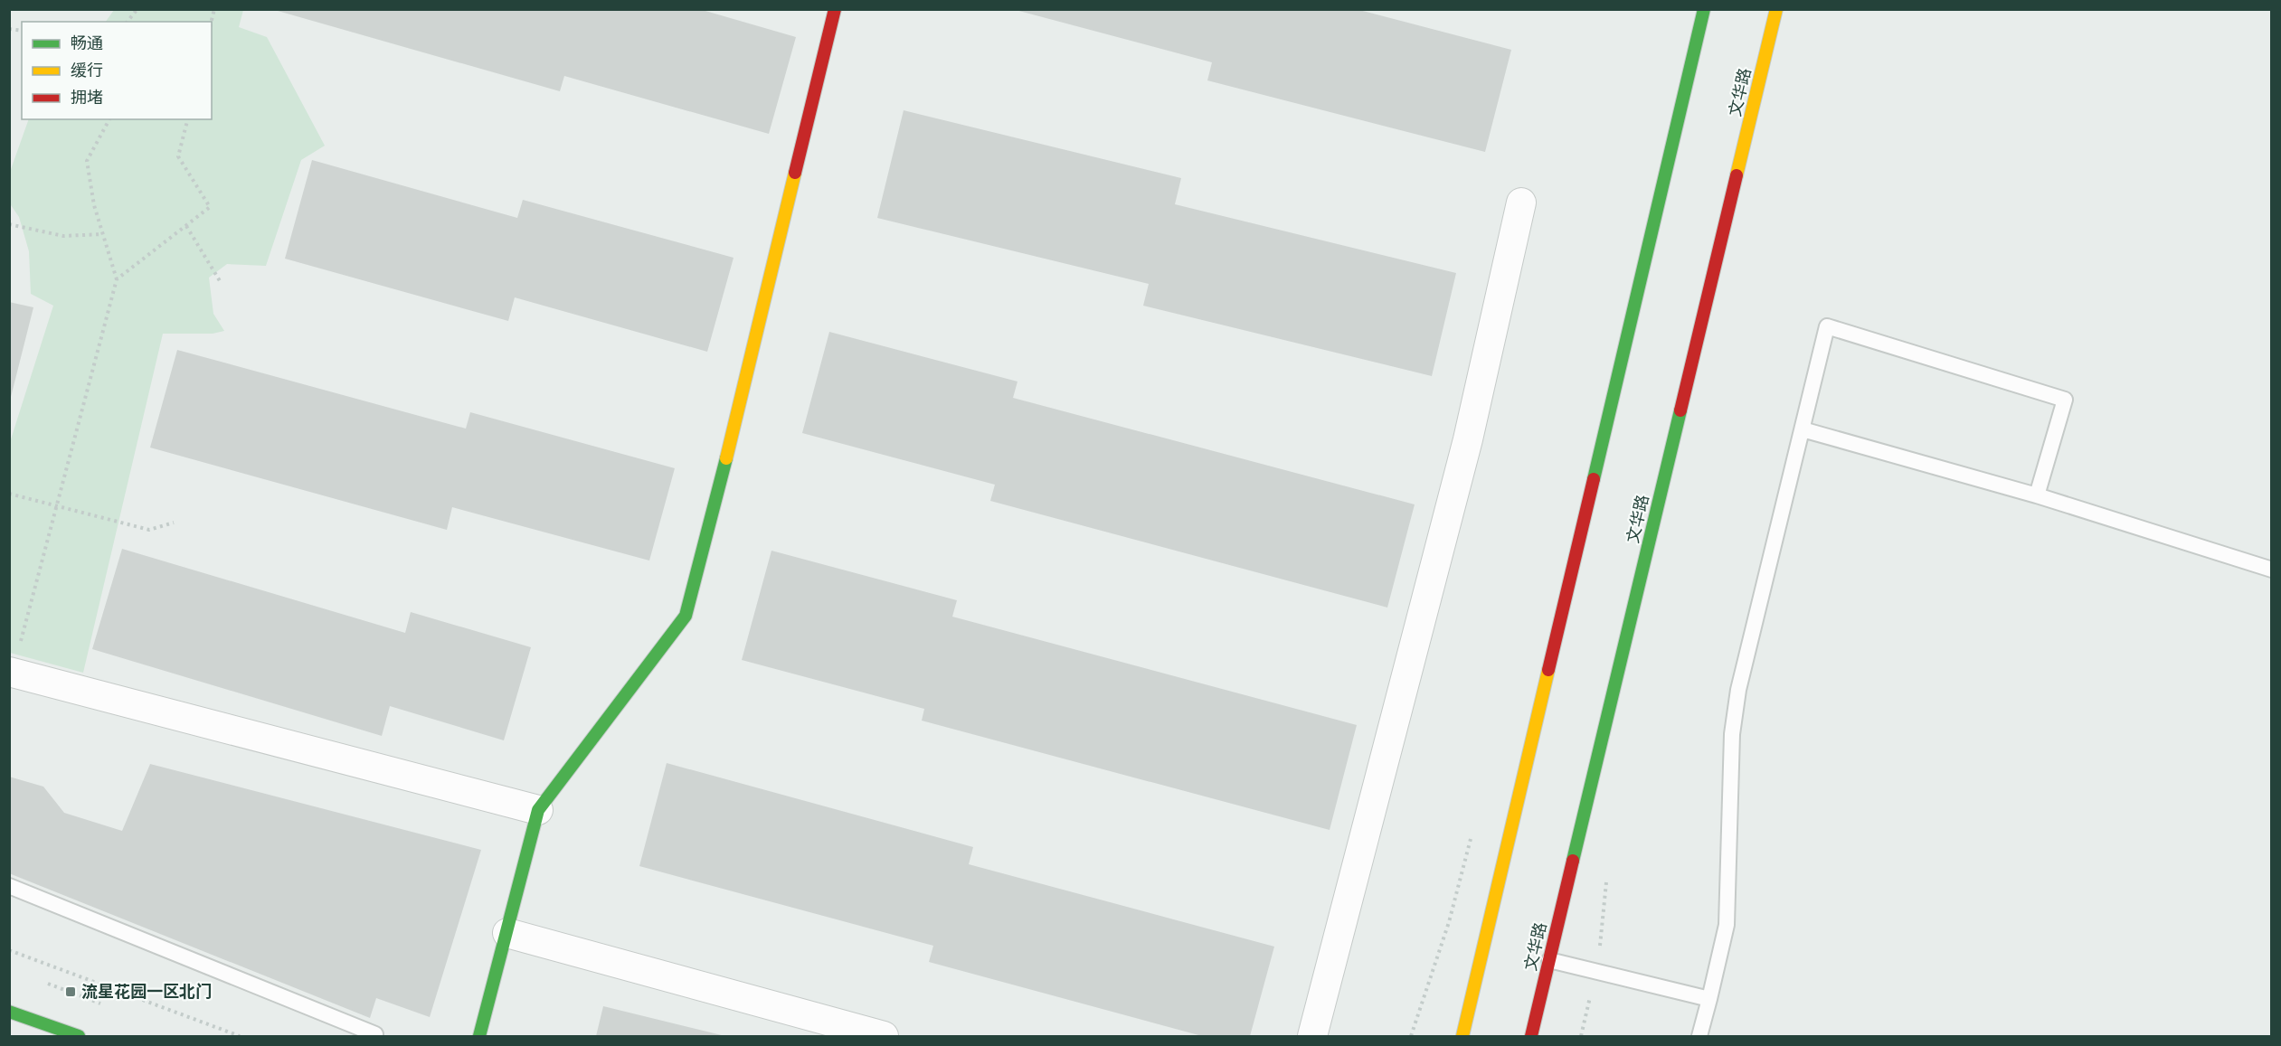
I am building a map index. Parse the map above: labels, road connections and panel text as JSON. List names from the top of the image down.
{
  "streets": {
    "street": ["文华路"]
  },
  "places": {
    "transit": ["流星花园一区北门"]
  },
  "legend": ["畅通", "缓行", "拥堵"]
}
